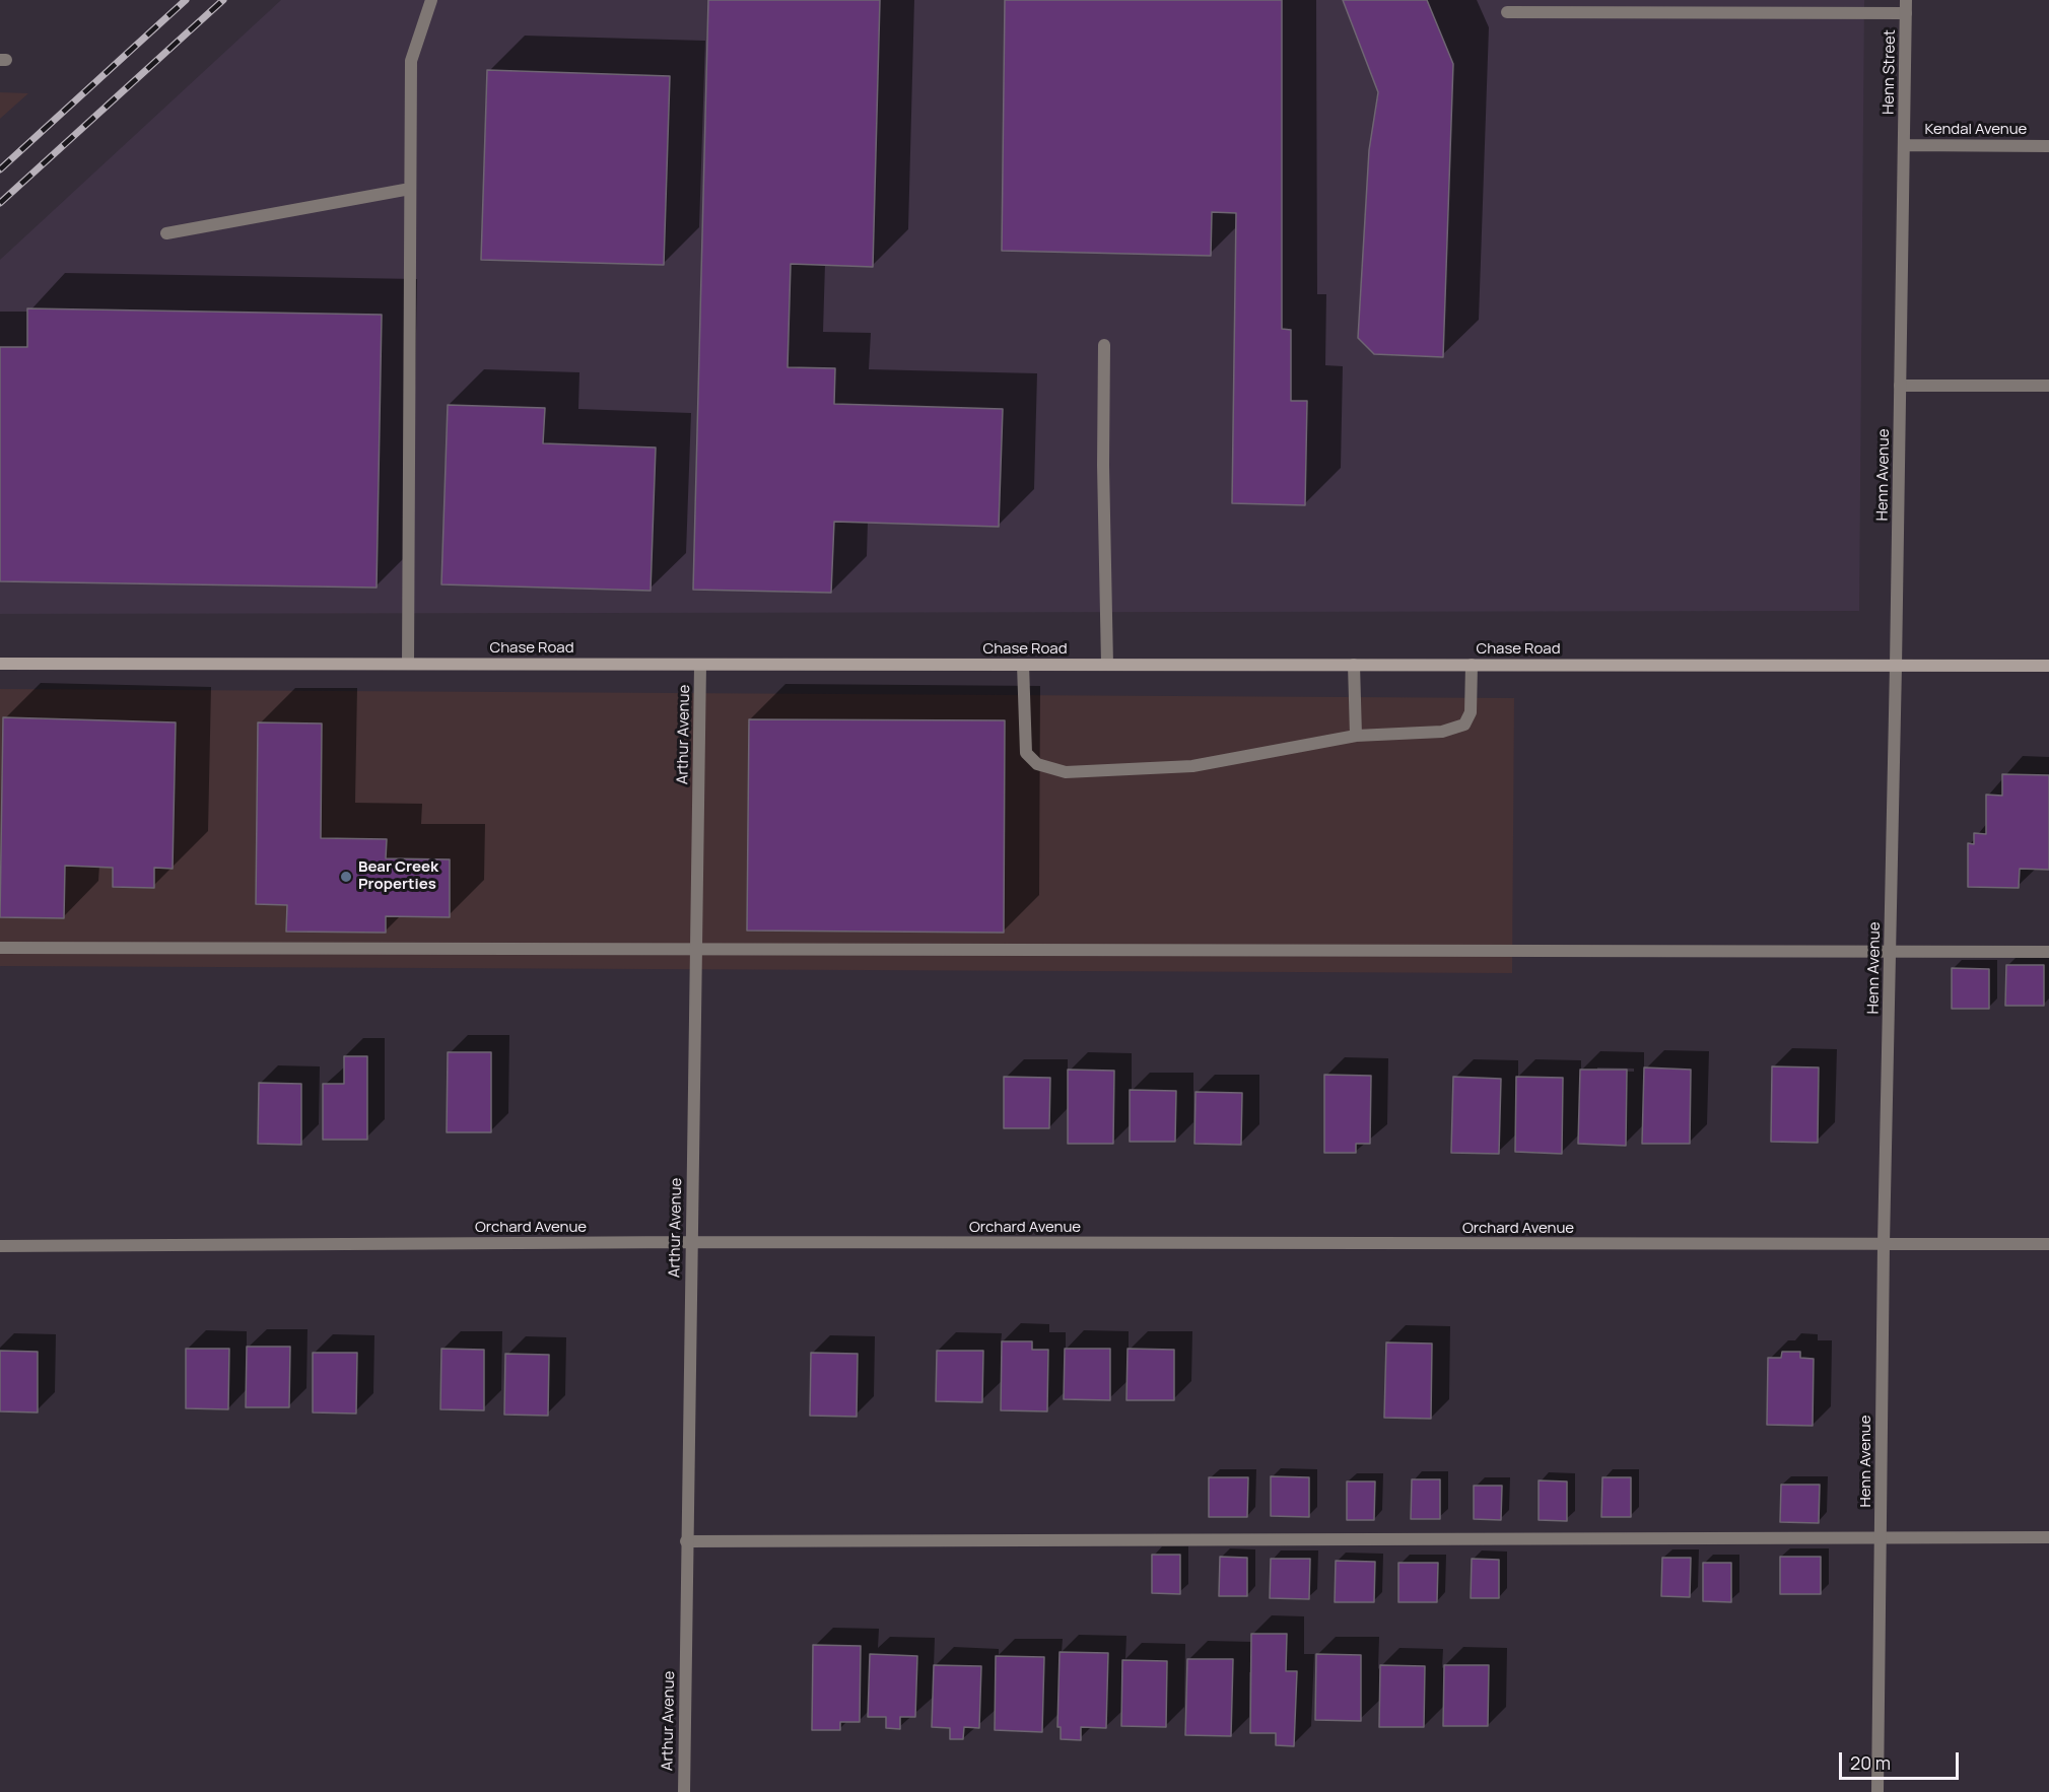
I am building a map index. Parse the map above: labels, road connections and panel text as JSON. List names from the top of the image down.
{
  "streets": {
    "street": [
      "Henn Street",
      "Kendal Avenue",
      "Henn Avenue",
      "Chase Road",
      "Arthur Avenue",
      "Orchard Avenue"
    ]
  },
  "crossings": [
    ["Henn Street", "Kendal Avenue"],
    ["Henn Street", "Henn Avenue"],
    ["Kendal Avenue", "Henn Avenue"],
    ["Henn Avenue", "Chase Road"],
    ["Henn Avenue", "Orchard Avenue"],
    ["Chase Road", "Arthur Avenue"],
    ["Arthur Avenue", "Orchard Avenue"]
  ],
  "places": ["Bear Creek Properties"],
  "scale_bar": "20 m"
}
